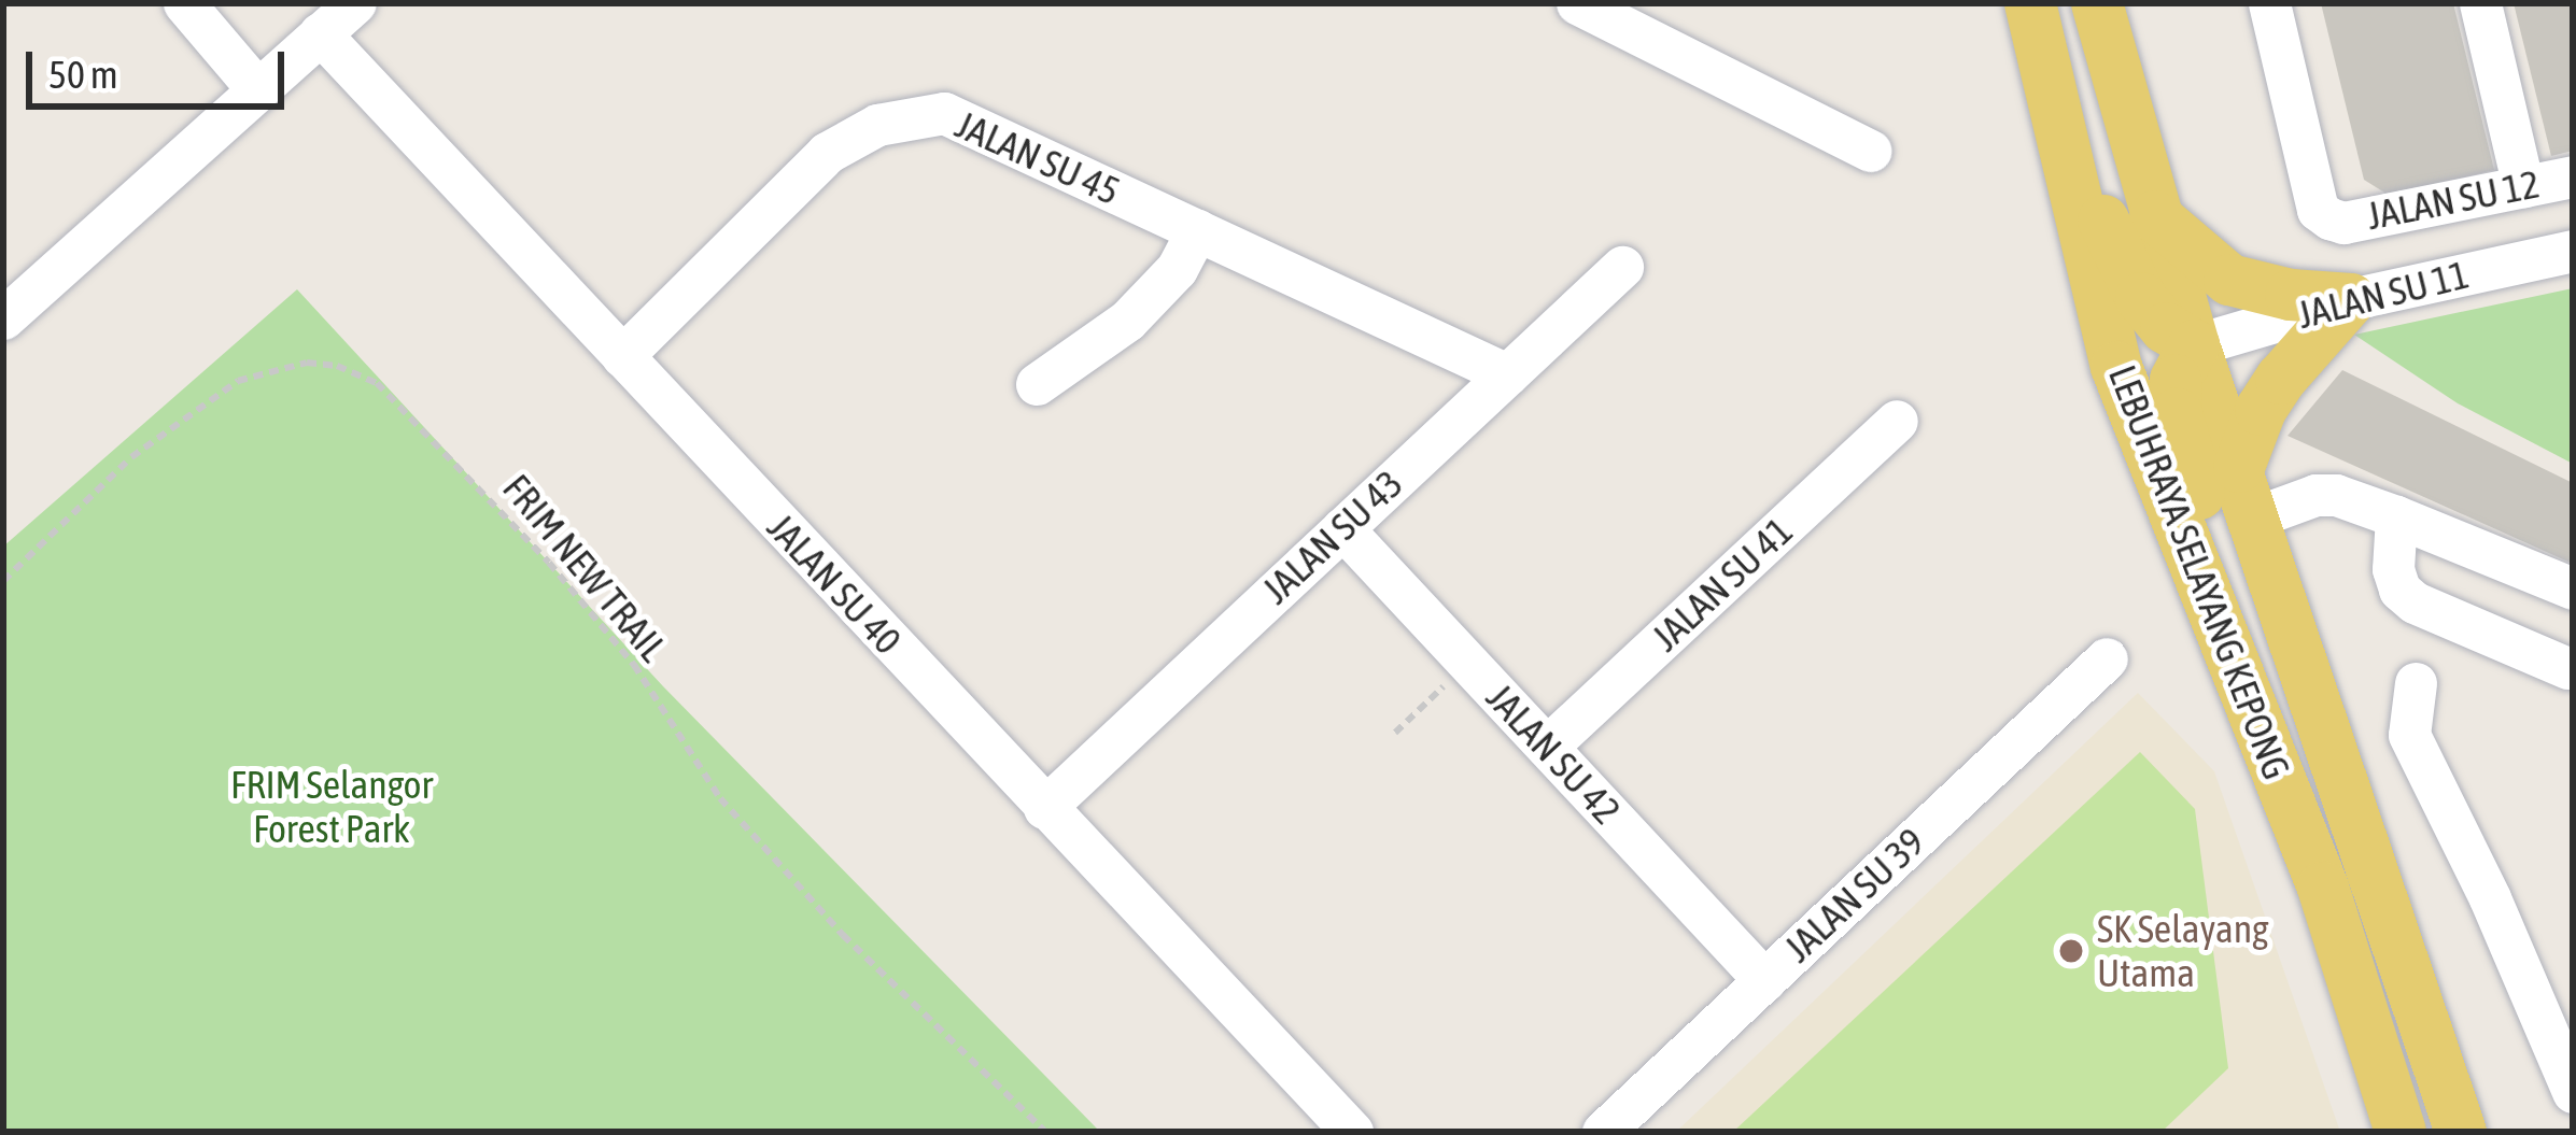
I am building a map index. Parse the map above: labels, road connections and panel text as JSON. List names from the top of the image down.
{
  "streets": {
    "main road": ["LEBUHRAYA SELAYANG KEPONG"],
    "street": [
      "JALAN SU 45",
      "JALAN SU 12",
      "JALAN SU 11",
      "JALAN SU 43",
      "JALAN SU 40",
      "JALAN SU 41",
      "JALAN SU 42",
      "JALAN SU 39"
    ],
    "path": ["FRIM NEW TRAIL"]
  },
  "crossings": [
    ["JALAN SU 45", "JALAN SU 43"],
    ["JALAN SU 45", "JALAN SU 40"],
    ["JALAN SU 11", "LEBUHRAYA SELAYANG KEPONG"],
    ["JALAN SU 43", "JALAN SU 40"],
    ["JALAN SU 43", "JALAN SU 42"],
    ["JALAN SU 41", "JALAN SU 42"],
    ["JALAN SU 42", "JALAN SU 39"]
  ],
  "parks": ["FRIM Selangor Forest Park"],
  "places": ["SK Selayang Utama"],
  "scale_bar": "50 m"
}
